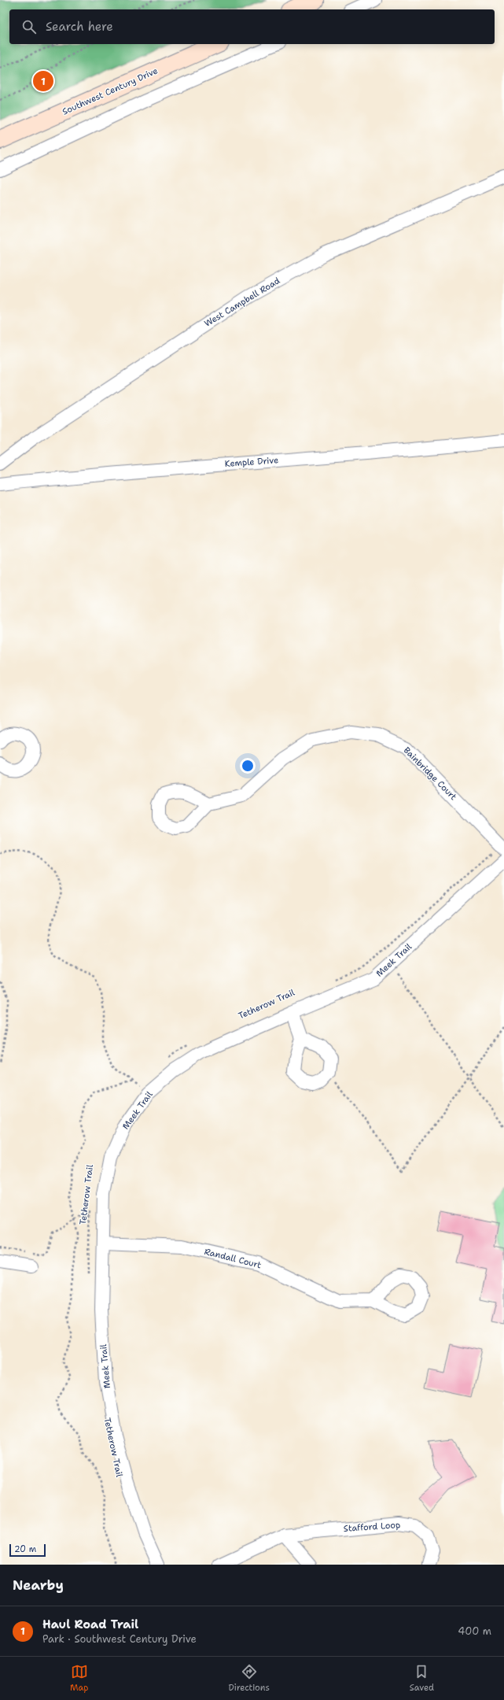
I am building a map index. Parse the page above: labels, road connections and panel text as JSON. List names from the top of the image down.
{
  "streets": {
    "main road": ["Southwest Century Drive"],
    "street": [
      "West Campbell Road",
      "Kemple Drive",
      "Bainbridge Court",
      "Meek Trail",
      "Randall Court",
      "Stafford Loop"
    ],
    "path": ["Tetherow Trail"]
  },
  "crossings": [
    ["Meek Trail", "Randall Court"]
  ],
  "scale_bar": "20 m",
  "page": {
    "search": "Search here",
    "pins": "1",
    "scale": "20 m",
    "heading": "Nearby",
    "list": [
      {
        "mark": "1",
        "name": "Haul Road Trail",
        "note": "Park · Southwest Century Drive",
        "value": "400 m"
      }
    ],
    "nav": ["Map", "Directions", "Saved"]
  }
}
